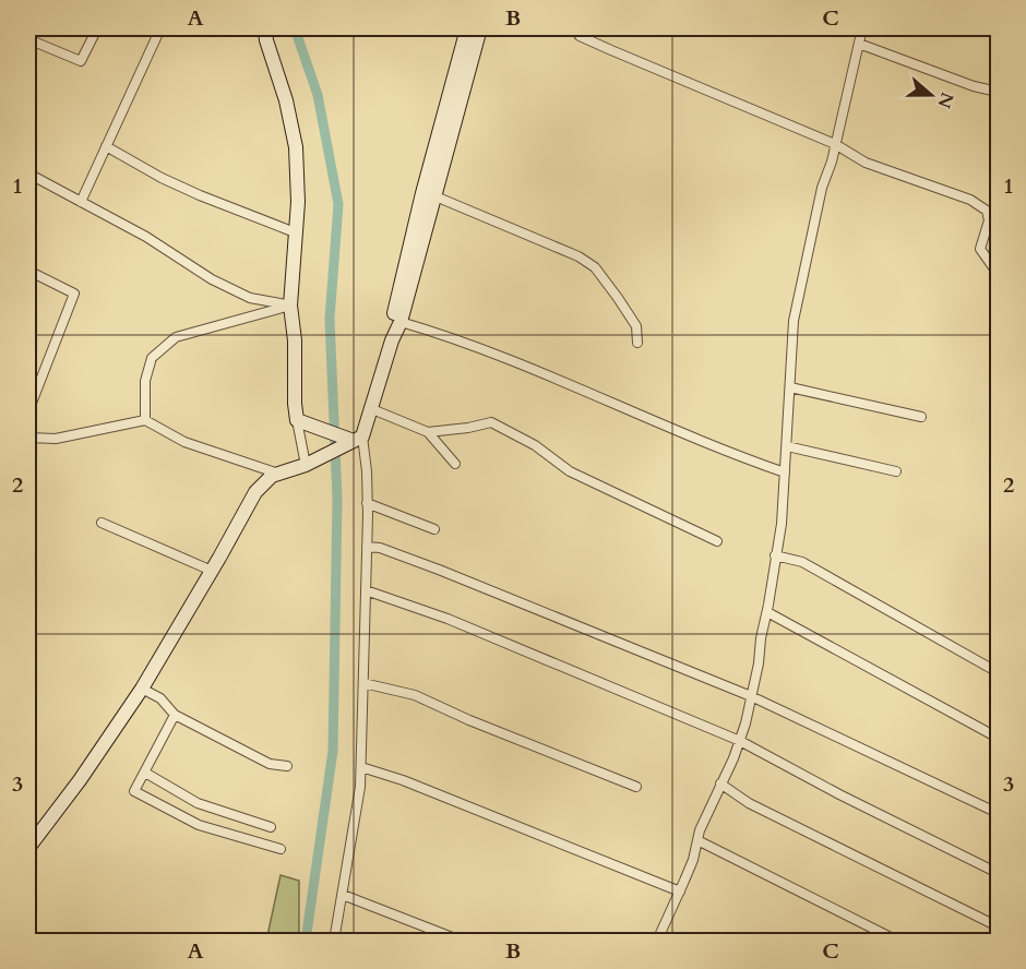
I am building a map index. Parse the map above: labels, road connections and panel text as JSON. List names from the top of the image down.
{
  "north": "right",
  "grid": {
    "columns": ["A", "B", "C"],
    "rows": ["1", "2", "3"]
  }
}
